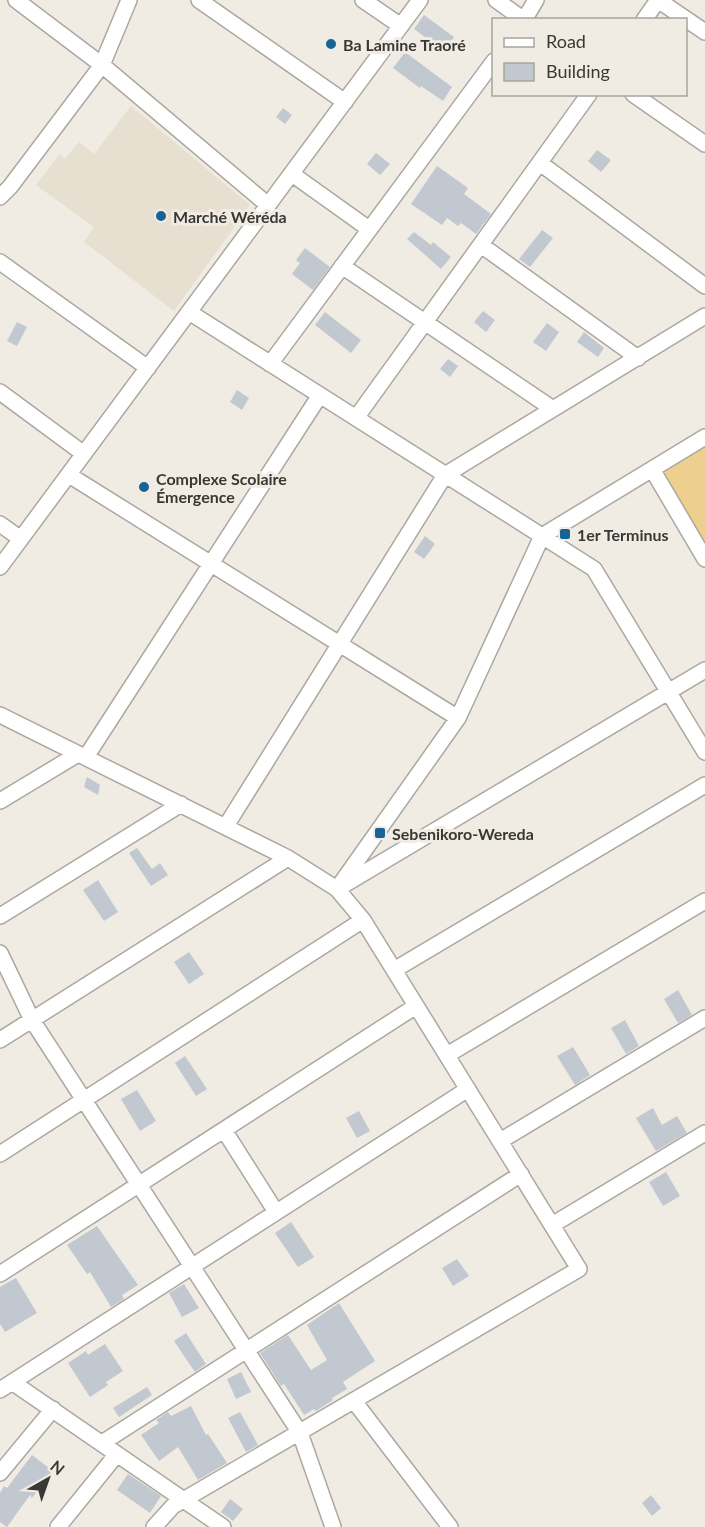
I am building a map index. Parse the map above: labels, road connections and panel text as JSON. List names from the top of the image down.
{
  "places": {
    "other": ["Ba Lamine Traoré", "Marché Wéréda", "Complexe Scolaire Émergence"],
    "transit": ["1er Terminus", "Sebenikoro-Wereda"]
  },
  "legend": ["Road", "Building"],
  "north": "top right"
}
